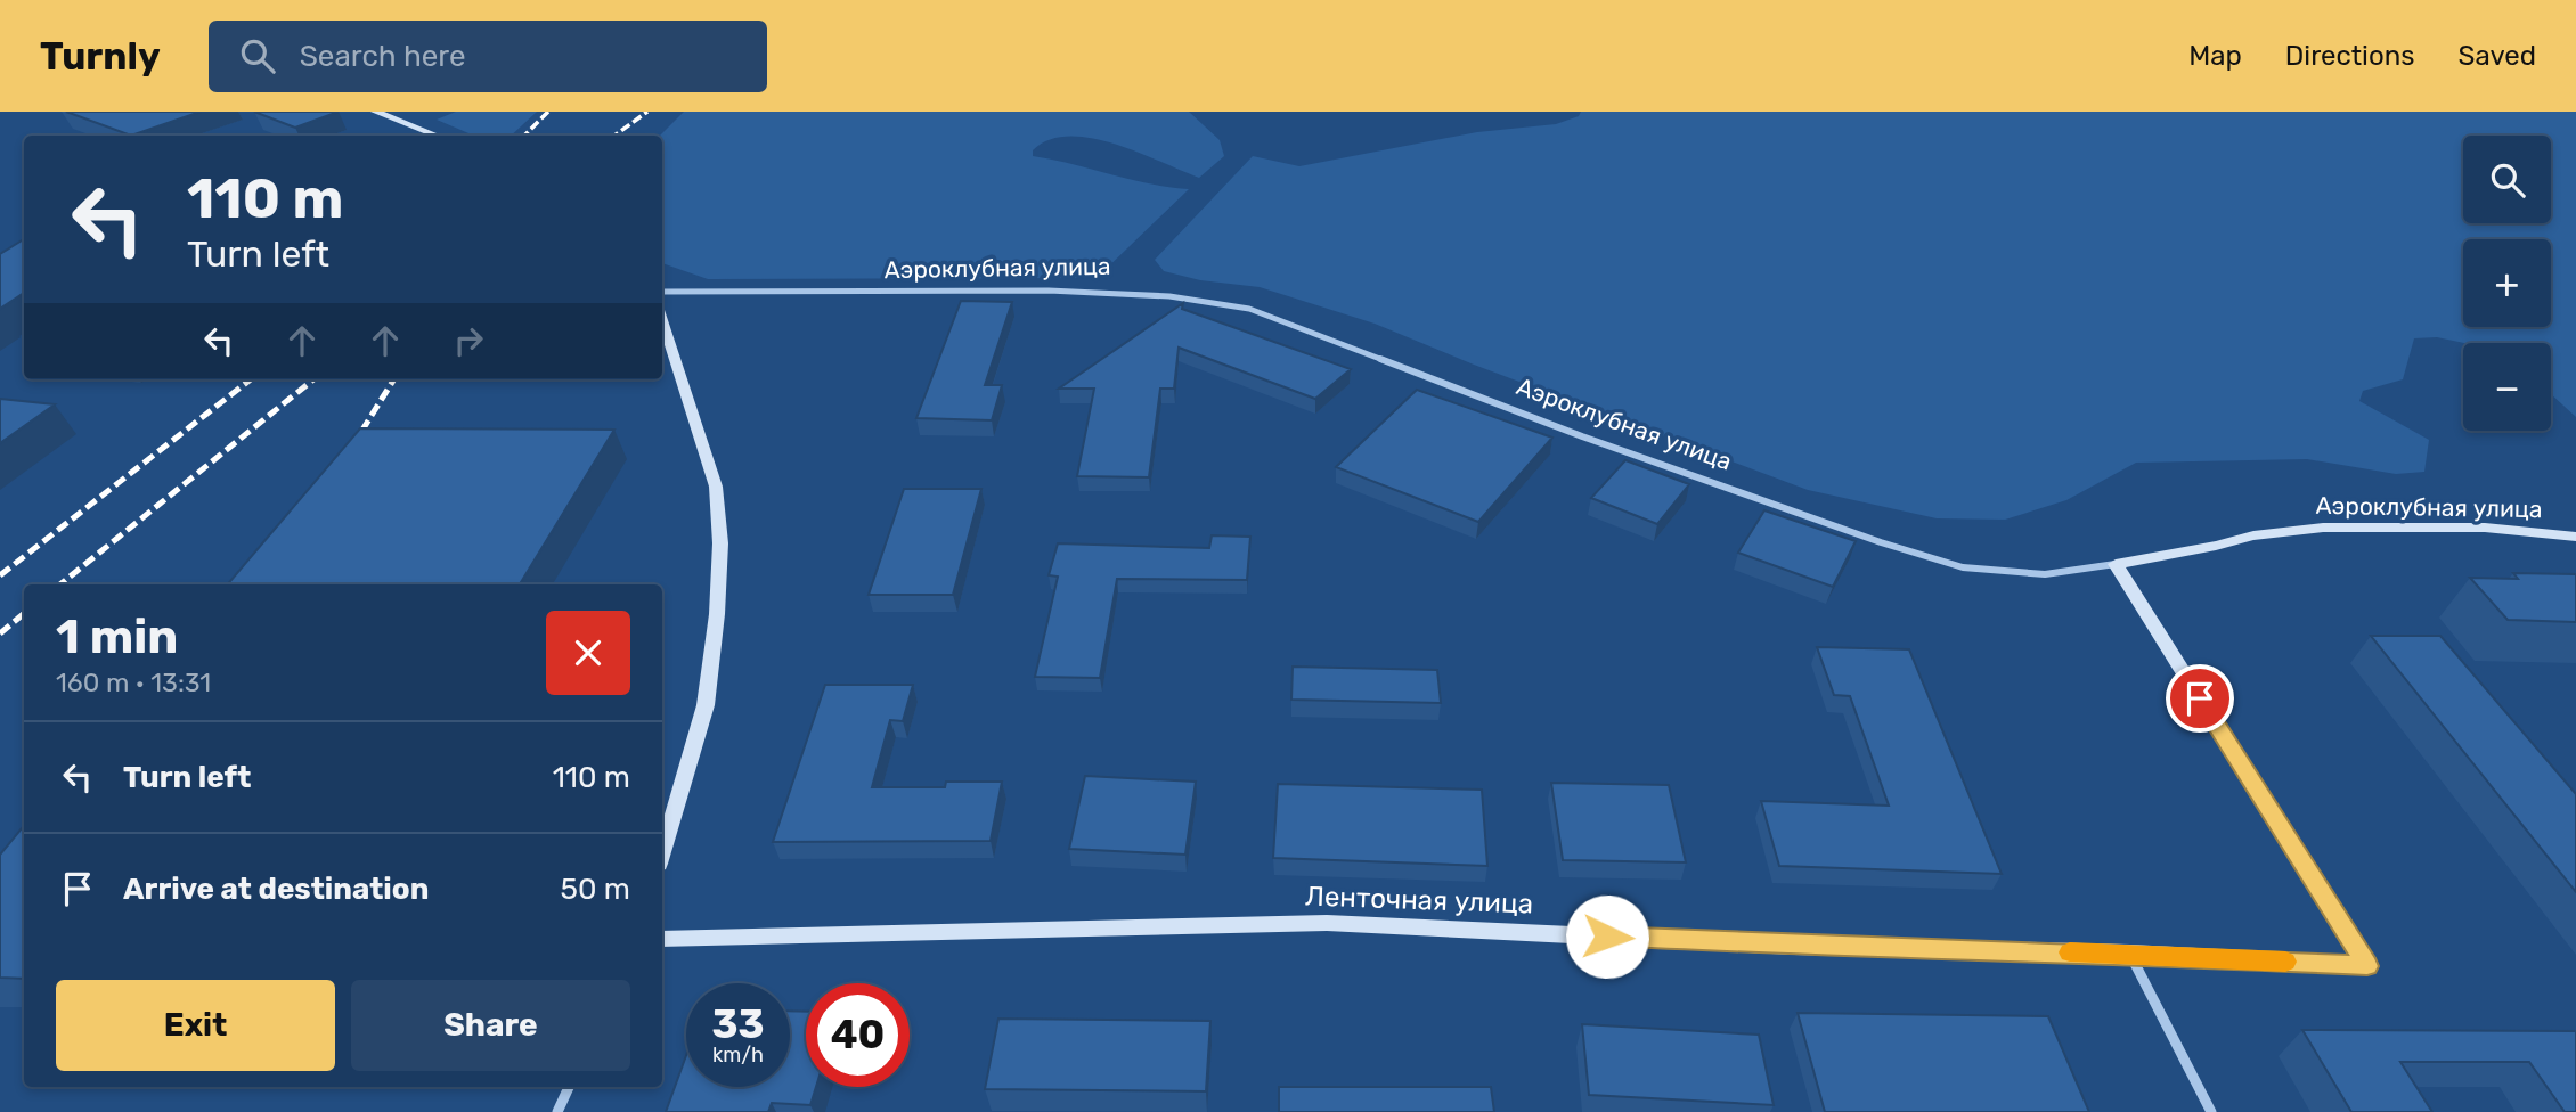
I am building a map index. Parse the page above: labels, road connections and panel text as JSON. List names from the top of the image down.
{
  "streets": {
    "street": ["Аэроклубная улица", "Ленточная улица"]
  },
  "crossings": [
    ["Аэроклубная улица", "Ленточная улица"]
  ],
  "page": {
    "header": "Turnly",
    "search": "Search here",
    "nav": ["Map", "Directions", "Saved"],
    "map_buttons": ["+", "−"],
    "turn": ["110 m", "Turn left"],
    "heading": ["1 min", "160 m · 13:31"],
    "list": [
      {
        "name": "Turn left",
        "value": "110 m"
      },
      {
        "name": "Arrive at destination",
        "value": "50 m"
      }
    ],
    "buttons": ["Exit", "Share"],
    "speed": "33 km/h",
    "limit": "40"
  }
}
